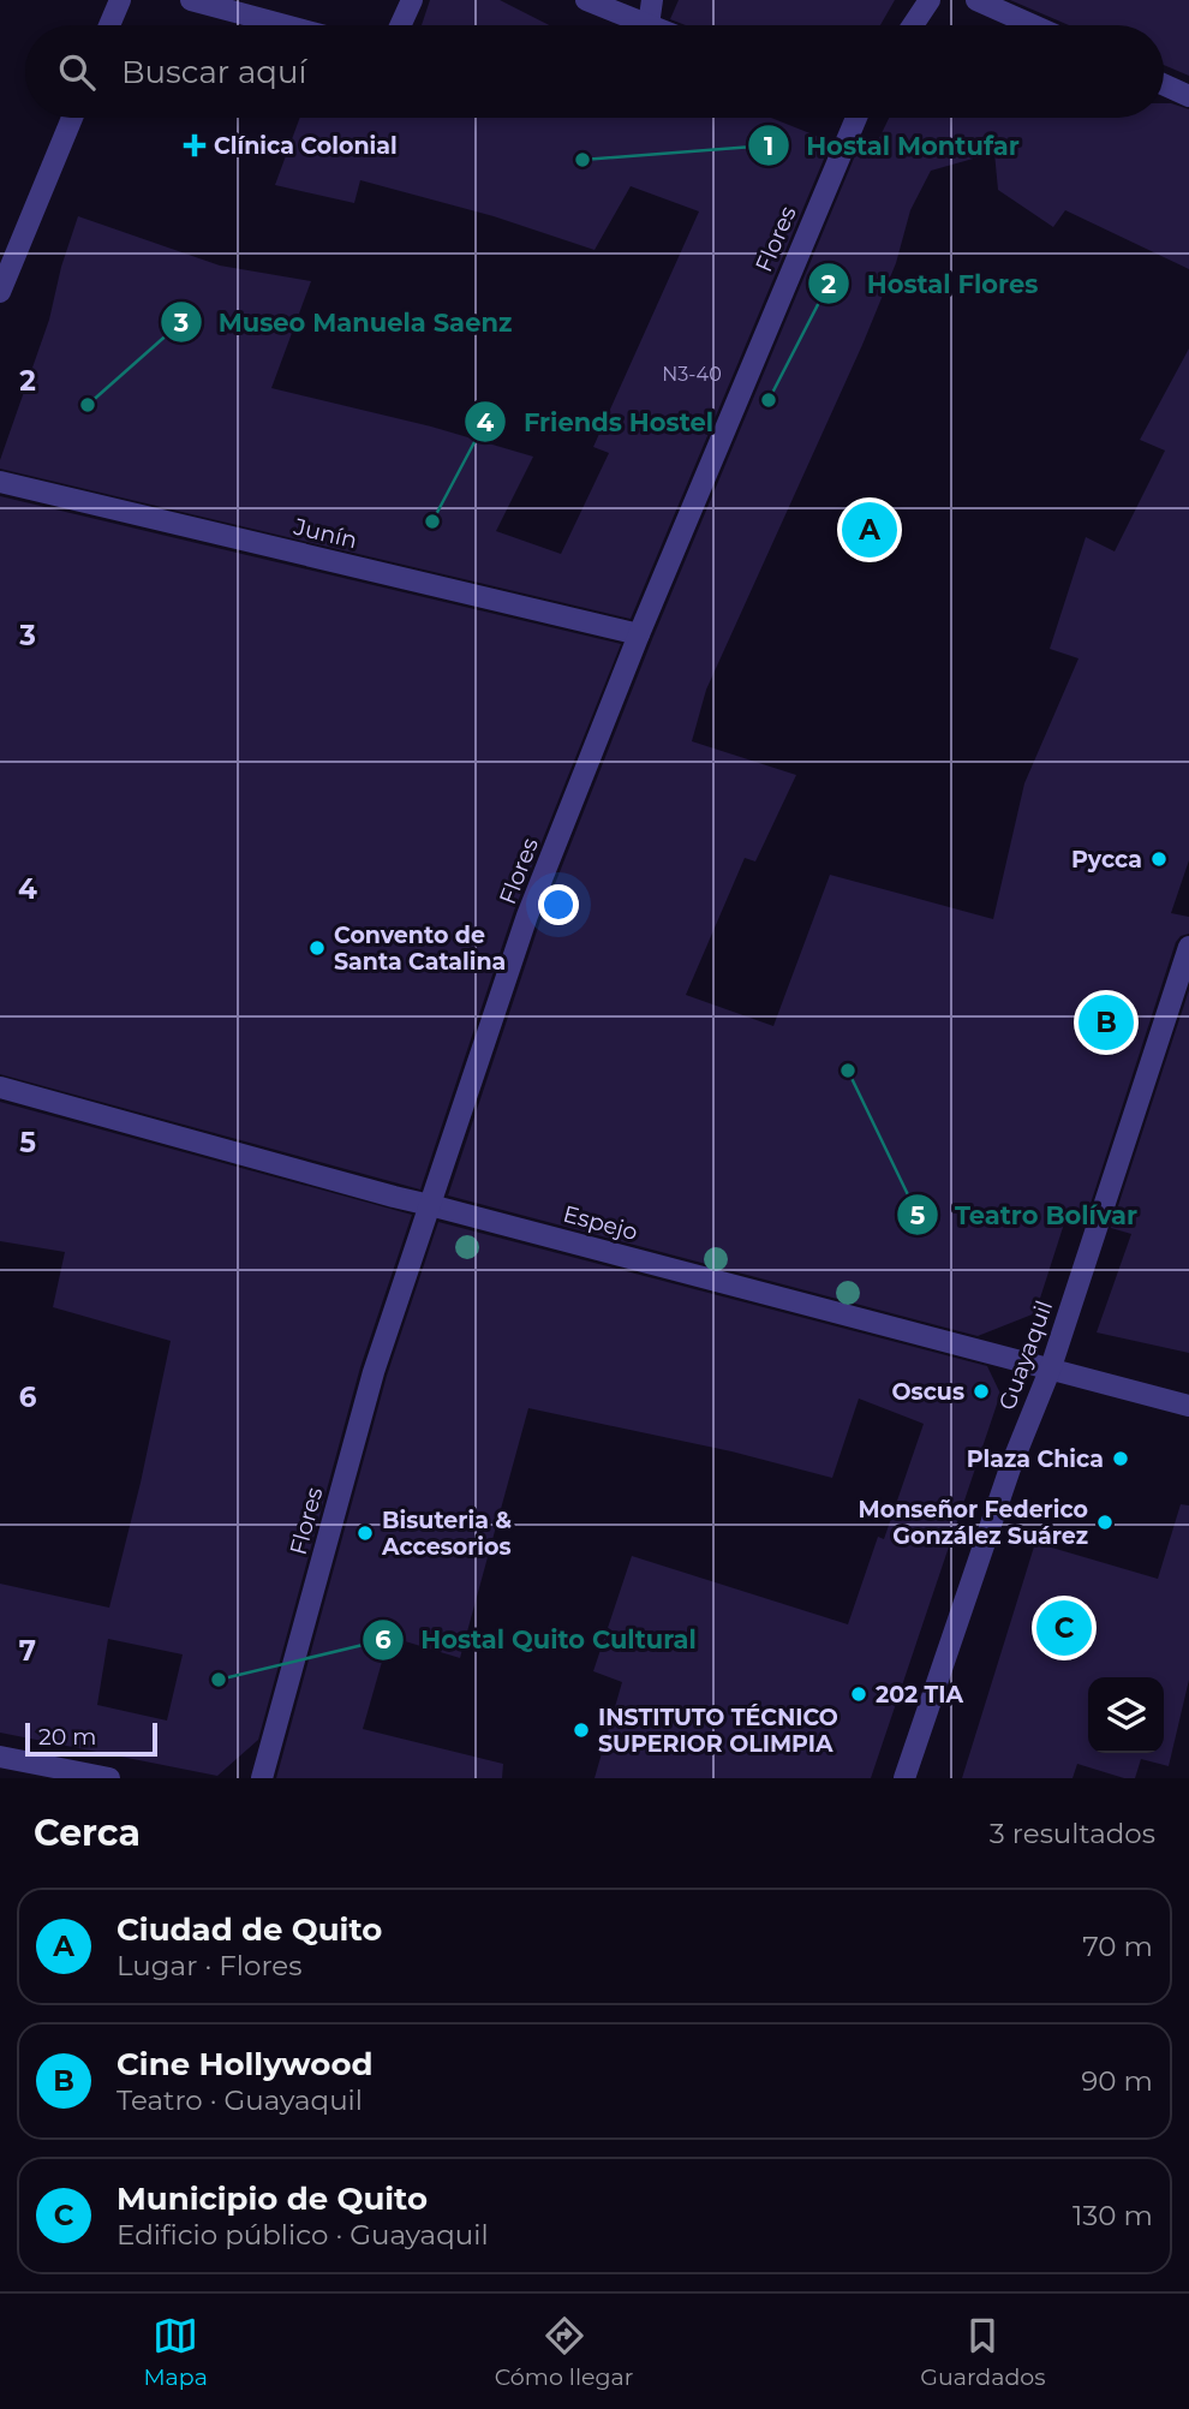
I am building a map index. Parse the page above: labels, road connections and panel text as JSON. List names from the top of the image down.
{
  "streets": {
    "street": [
      "Flores",
      "Junín",
      "Espejo",
      "Guayaquil"
    ]
  },
  "crossings": [
    ["Flores", "Junín"],
    ["Flores", "Espejo"],
    ["Espejo", "Guayaquil"]
  ],
  "places": {
    "health": ["Clínica Colonial"],
    "other": [
      "Hostal Montufar",
      "Hostal Flores",
      "Museo Manuela Saenz",
      "Friends Hostel",
      "Pycca",
      "Convento de Santa Catalina",
      "Teatro Bolívar",
      "Oscus",
      "Plaza Chica",
      "Monseñor Federico González Suárez",
      "Bisuteria & Accesorios",
      "Hostal Quito Cultural",
      "202 TIA",
      "INSTITUTO TÉCNICO SUPERIOR OLIMPIA"
    ]
  },
  "house_numbers": ["N3-40"],
  "scale_bar": "20 m",
  "page": {
    "search": "Buscar aquí",
    "pins": ["A", "B", "C"],
    "scale": "20 m",
    "heading": ["Cerca", "3 resultados"],
    "list": [
      {
        "mark": "A",
        "name": "Ciudad de Quito",
        "note": "Lugar · Flores",
        "value": "70 m"
      },
      {
        "mark": "B",
        "name": "Cine Hollywood",
        "note": "Teatro · Guayaquil",
        "value": "90 m"
      },
      {
        "mark": "C",
        "name": "Municipio de Quito",
        "note": "Edificio público · Guayaquil",
        "value": "130 m"
      }
    ],
    "nav": ["Mapa", "Cómo llegar", "Guardados"]
  },
  "grid": {
    "rows": [
      "2",
      "3",
      "4",
      "5",
      "6",
      "7"
    ]
  }
}
